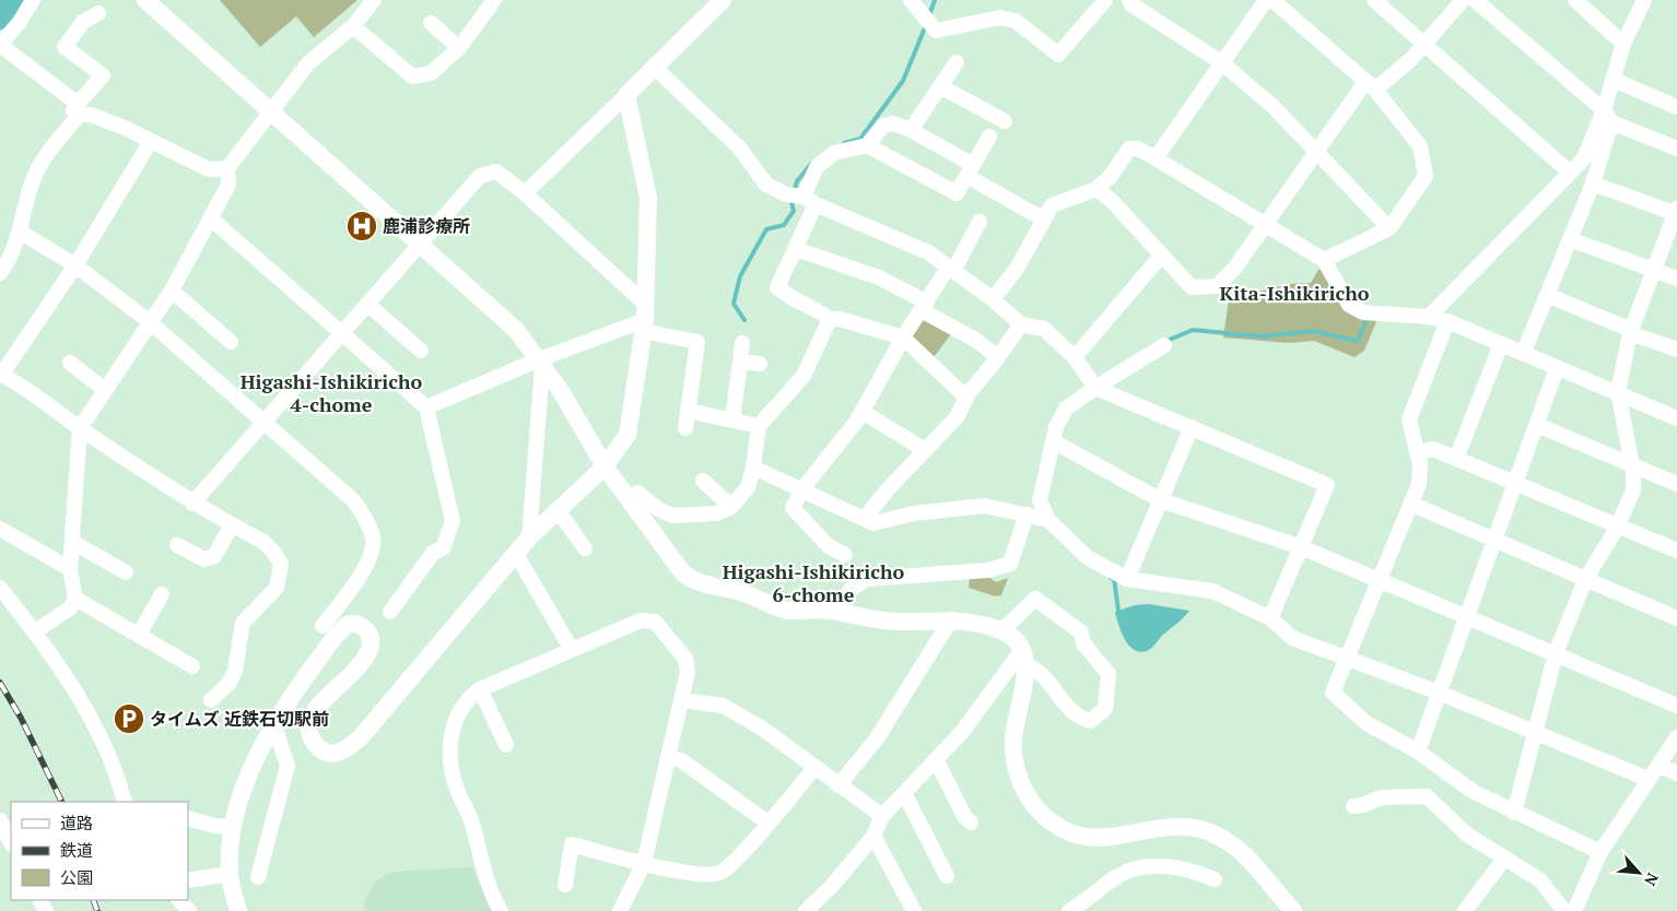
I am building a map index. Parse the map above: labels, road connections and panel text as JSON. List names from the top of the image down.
{
  "districts": ["Kita-Ishikiricho", "Higashi-Ishikiricho 4-chome", "Higashi-Ishikiricho 6-chome"],
  "places": {
    "hospital": ["鹿浦診療所"],
    "parking": ["タイムズ 近鉄石切駅前"]
  },
  "legend": ["道路", "鉄道", "公園"],
  "north": "bottom right"
}
